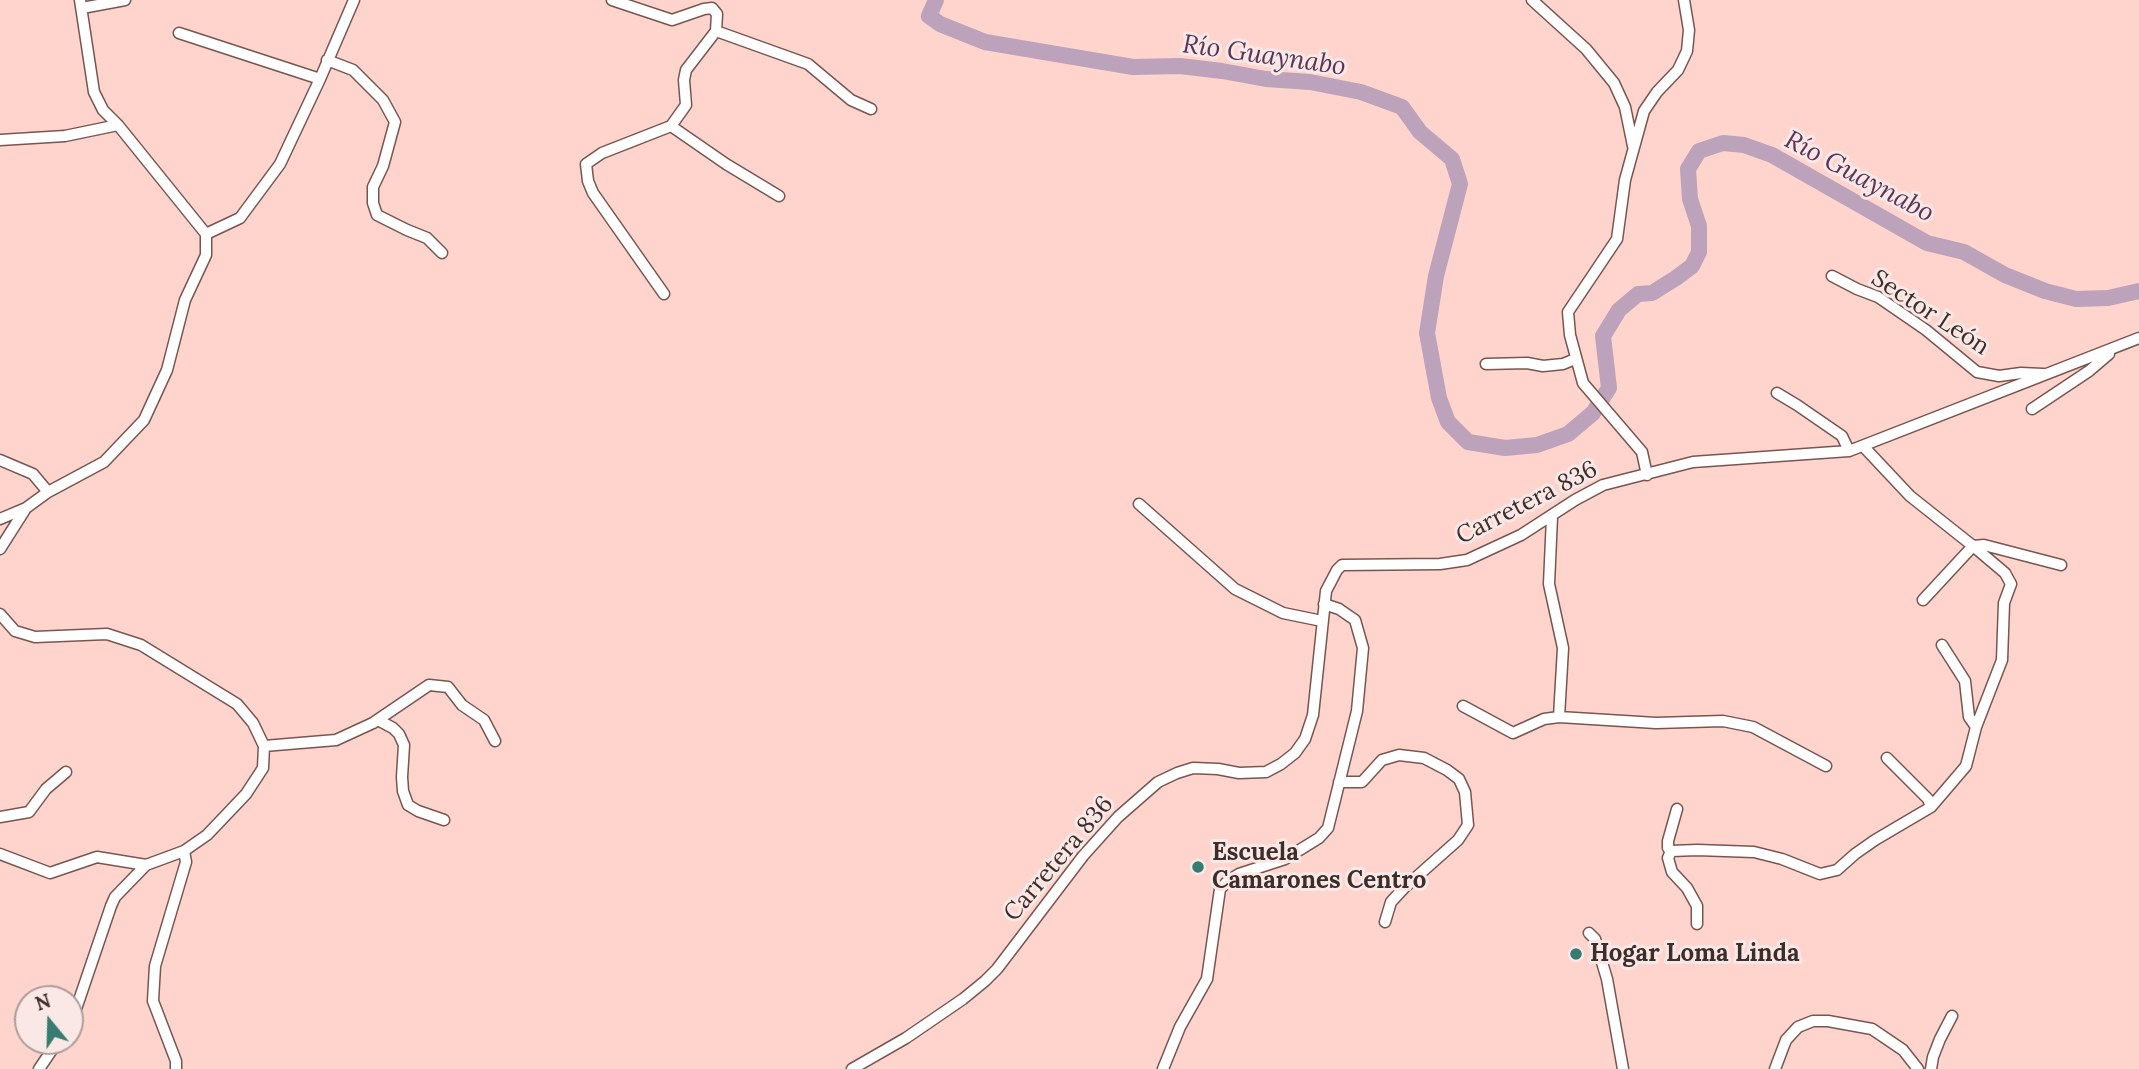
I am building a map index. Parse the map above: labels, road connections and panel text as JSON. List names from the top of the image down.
{
  "streets": {
    "street": ["Sector León", "Carretera 836"]
  },
  "crossings": [
    ["Sector León", "Carretera 836"]
  ],
  "water": ["Río Guaynabo"],
  "places": ["Escuela Camarones Centro", "Hogar Loma Linda"],
  "north": "top"
}
